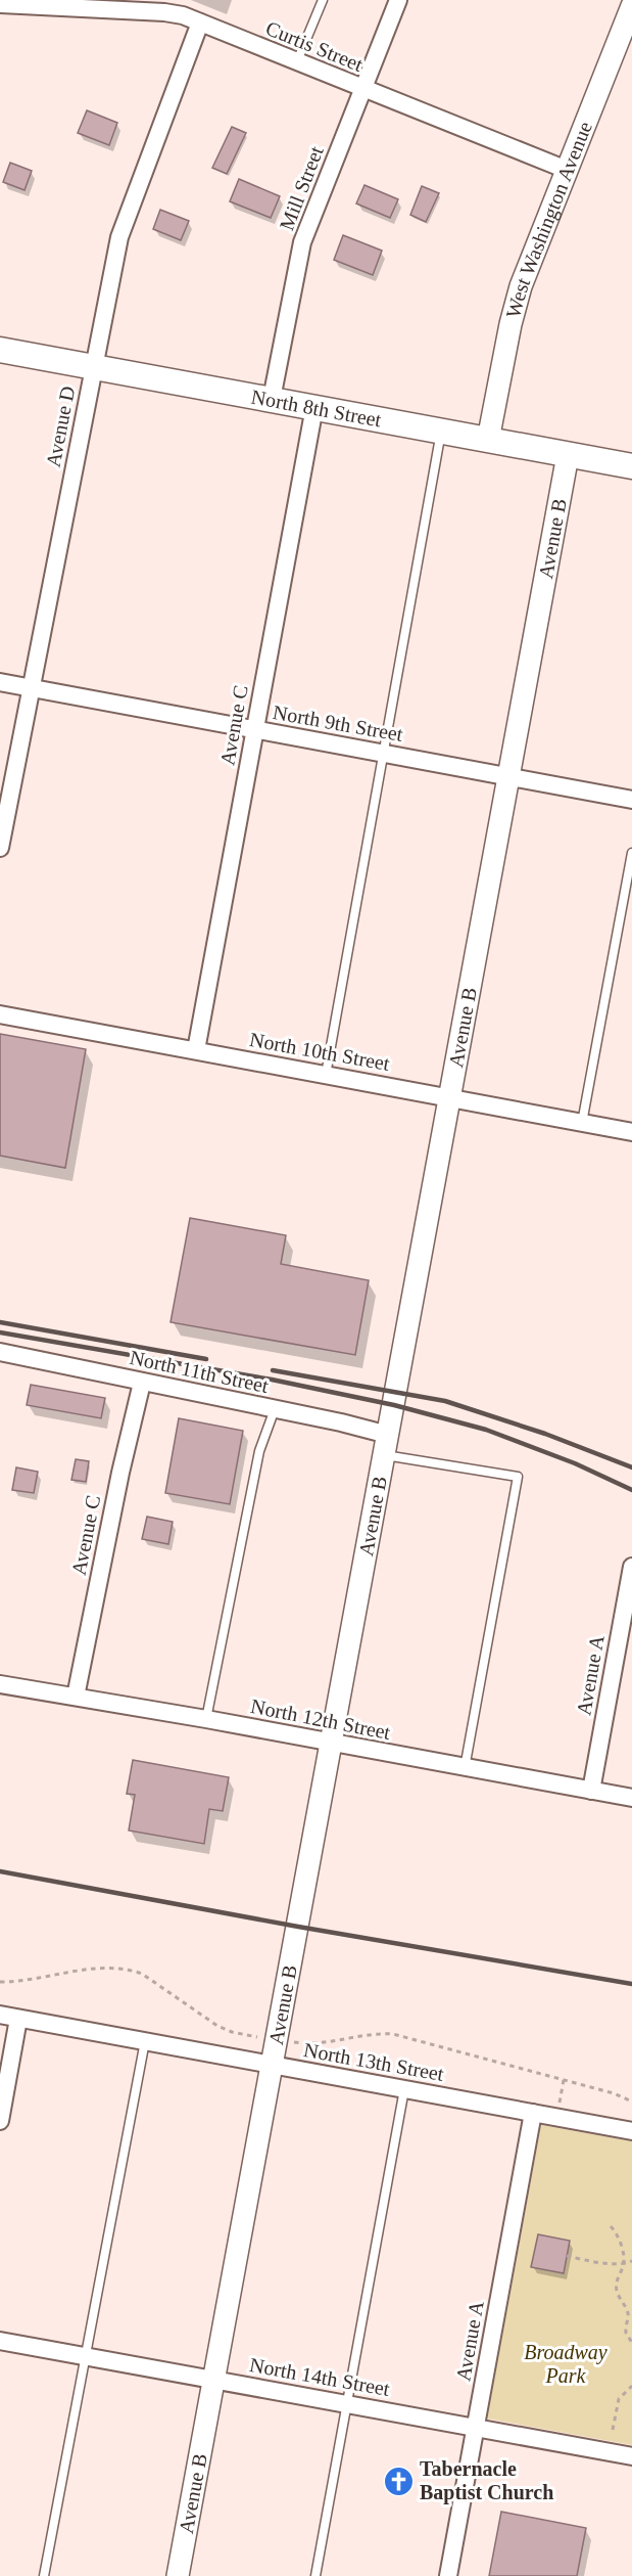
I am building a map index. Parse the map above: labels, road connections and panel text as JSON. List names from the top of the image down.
{
  "streets": {
    "main road": ["North 8th Street"],
    "street": [
      "Curtis Street",
      "Mill Street",
      "West Washington Avenue",
      "Avenue D",
      "Avenue B",
      "North 9th Street",
      "Avenue C",
      "North 10th Street",
      "North 11th Street",
      "Avenue A",
      "North 12th Street",
      "North 13th Street",
      "North 14th Street"
    ]
  },
  "crossings": [
    ["Curtis Street", "Mill Street"],
    ["Curtis Street", "West Washington Avenue"],
    ["Curtis Street", "Avenue D"],
    ["Mill Street", "North 8th Street"],
    ["West Washington Avenue", "North 8th Street"],
    ["North 8th Street", "Avenue D"],
    ["North 8th Street", "Avenue B"],
    ["North 8th Street", "Avenue C"],
    ["Avenue D", "North 9th Street"],
    ["Avenue B", "North 9th Street"],
    ["Avenue B", "North 10th Street"],
    ["Avenue B", "North 11th Street"],
    ["Avenue B", "North 12th Street"],
    ["Avenue B", "North 13th Street"],
    ["Avenue B", "North 14th Street"],
    ["North 9th Street", "Avenue C"],
    ["Avenue C", "North 10th Street"],
    ["Avenue C", "North 11th Street"],
    ["Avenue C", "North 12th Street"],
    ["Avenue A", "North 12th Street"],
    ["Avenue A", "North 13th Street"],
    ["Avenue A", "North 14th Street"]
  ],
  "parks": ["Broadway Park"],
  "places": {
    "church": ["Tabernacle Baptist Church"]
  }
}
